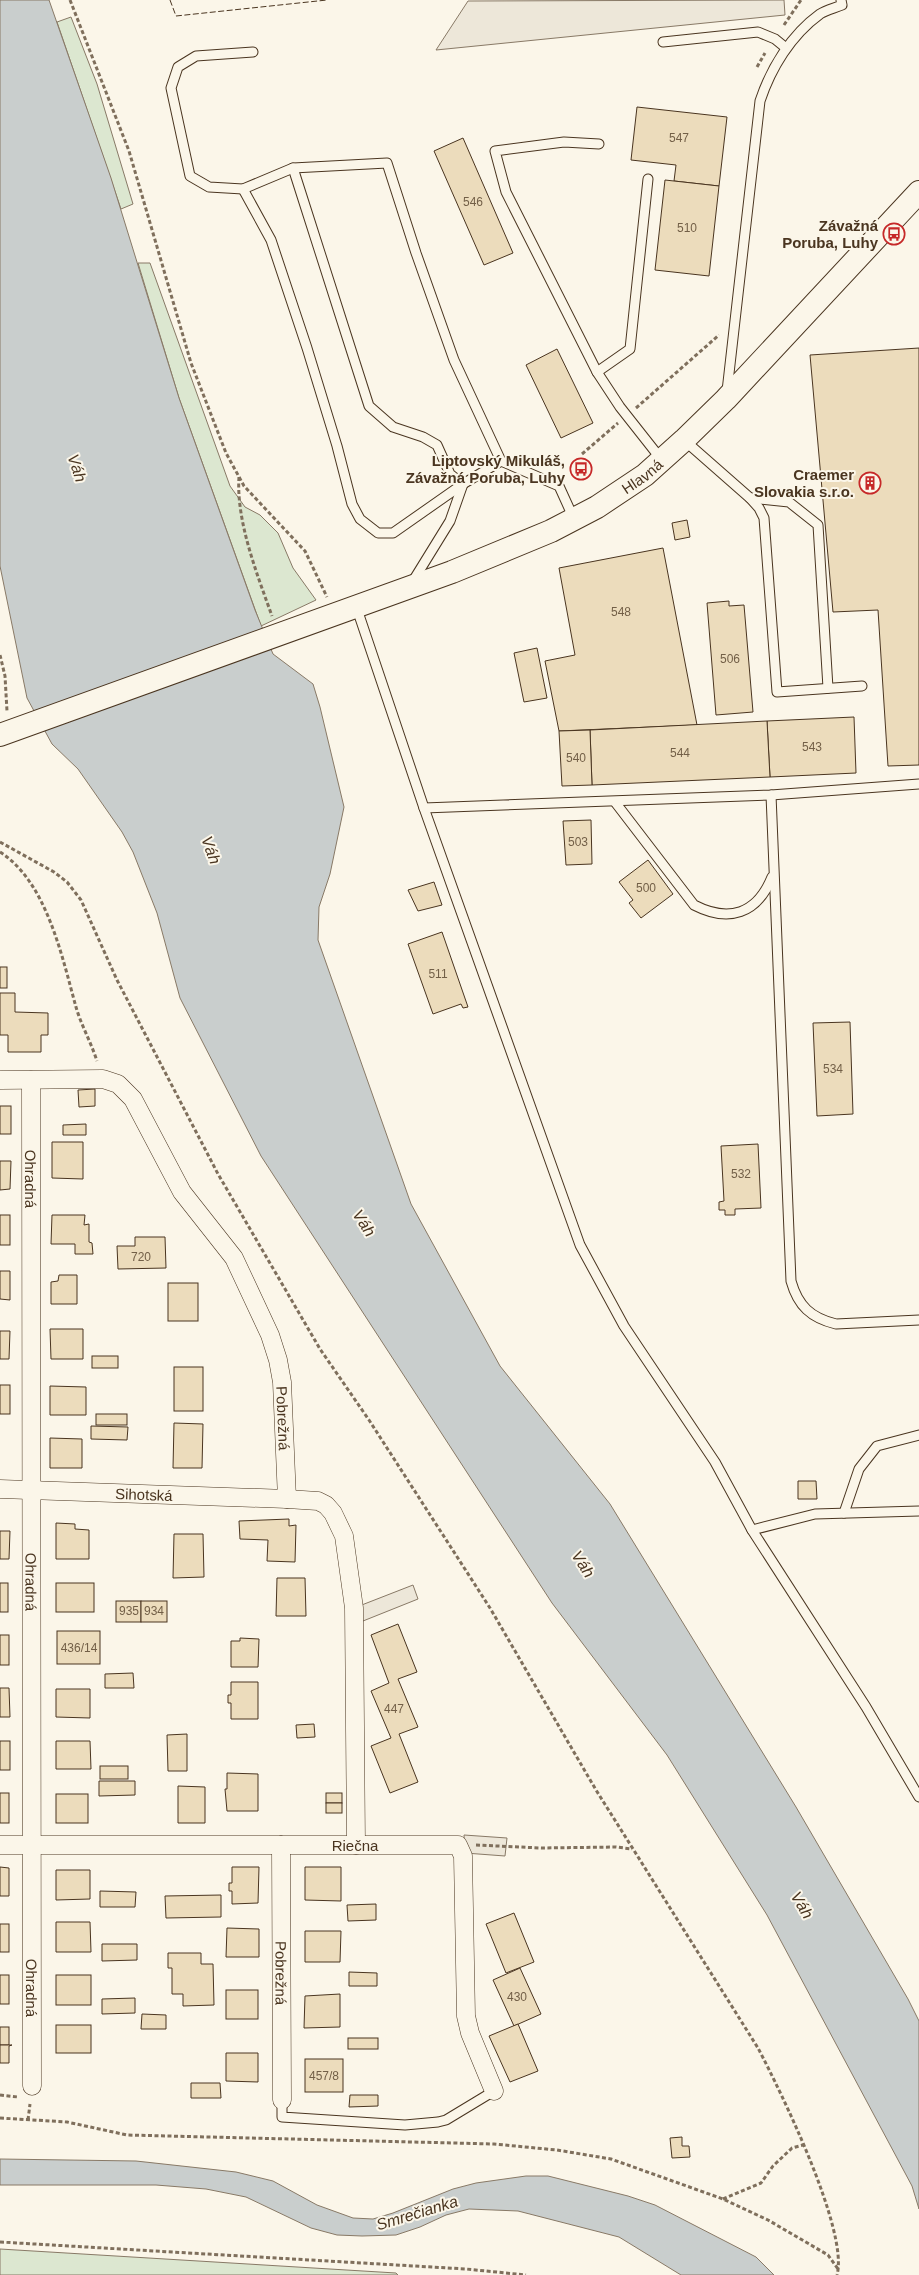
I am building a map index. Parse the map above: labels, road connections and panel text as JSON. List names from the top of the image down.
{
  "streets": {
    "street": [
      "Hlavná",
      "Ohradná",
      "Pobrežná",
      "Sihotská",
      "Riečna"
    ]
  },
  "crossings": [
    ["Ohradná", "Pobrežná"],
    ["Ohradná", "Sihotská"],
    ["Ohradná", "Riečna"],
    ["Pobrežná", "Sihotská"],
    ["Pobrežná", "Riečna"]
  ],
  "water": ["Váh", "Smrečianka"],
  "places": {
    "bus stop": ["Závažná Poruba, Luhy", "Liptovský Mikuláš, Závažná Poruba, Luhy"],
    "building": ["Craemer Slovakia s.r.o."]
  },
  "house_numbers": [
    "547",
    "546",
    "510",
    "548",
    "506",
    "543",
    "544",
    "540",
    "503",
    "500",
    "511",
    "534",
    "532",
    "720",
    "935",
    "934",
    "436/14",
    "447",
    "430",
    "457/8"
  ]
}
